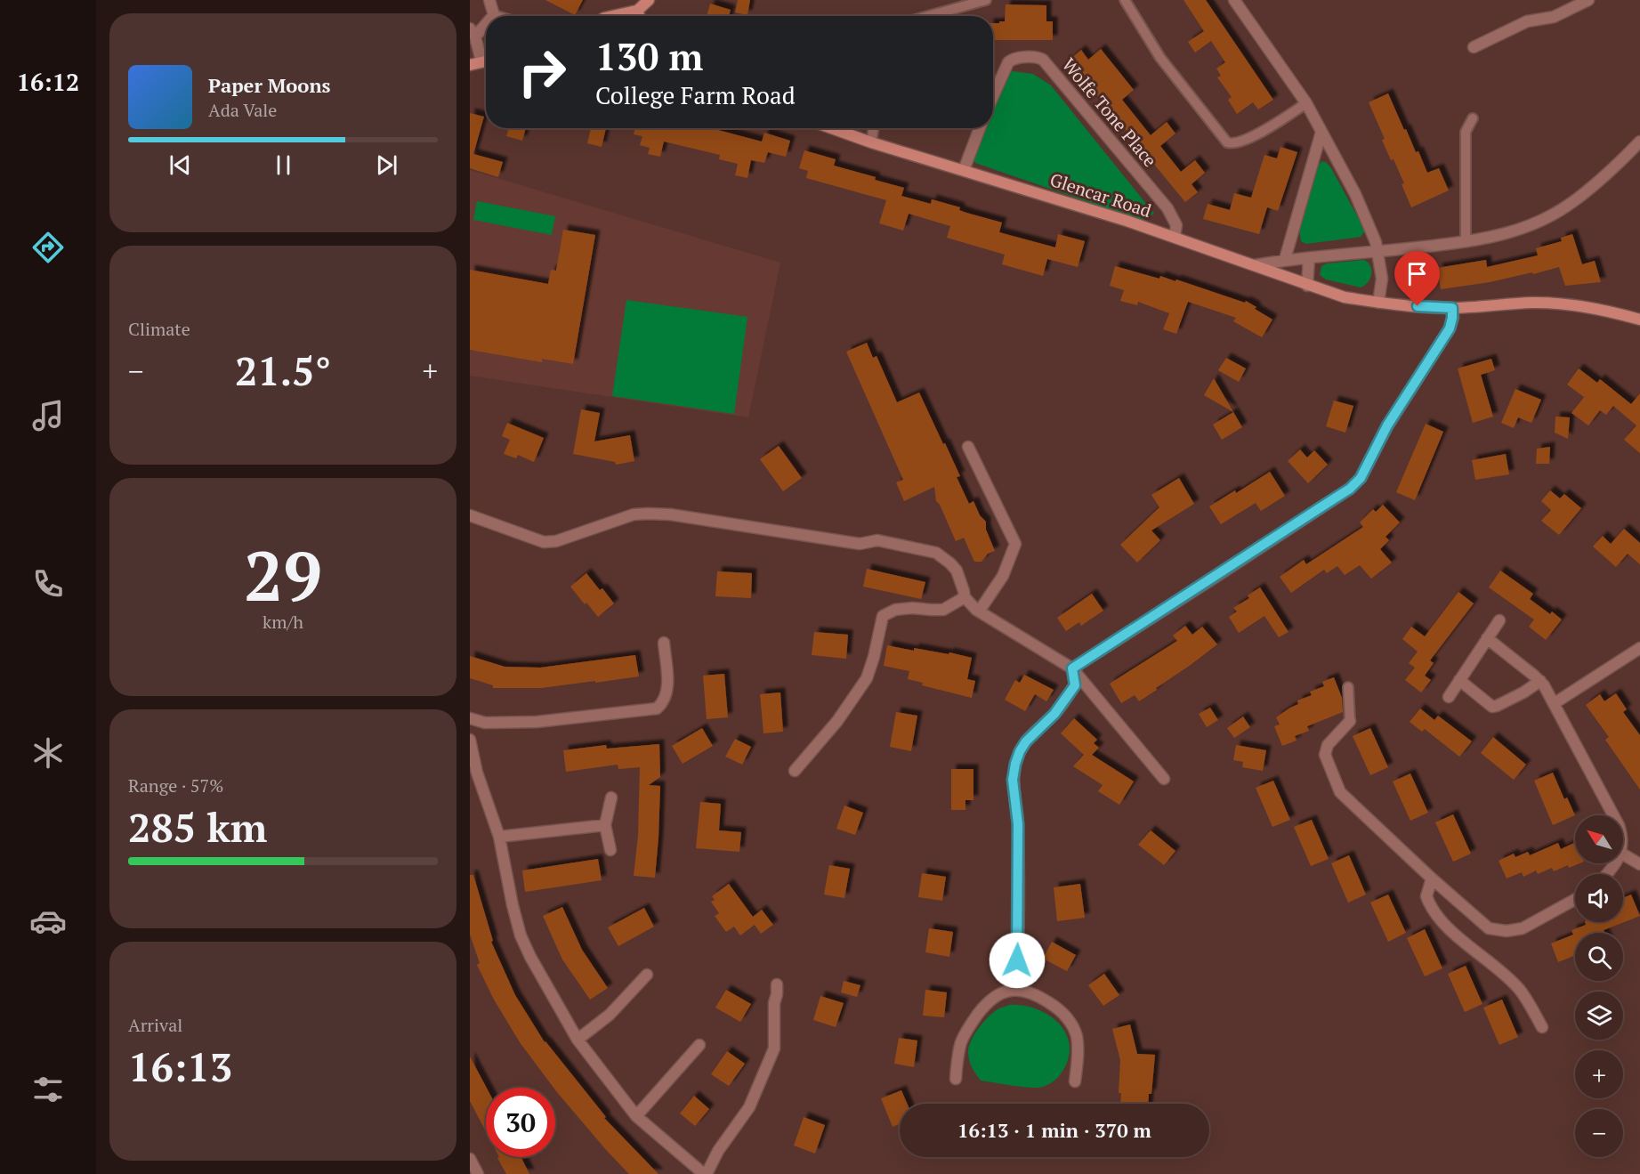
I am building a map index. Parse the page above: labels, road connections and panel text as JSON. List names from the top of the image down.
{
  "streets": {
    "street": ["Wolfe Tone Place", "Glencar Road"]
  },
  "crossings": [
    ["Wolfe Tone Place", "Glencar Road"]
  ],
  "north": "top left",
  "page": {
    "tabs": "16:12",
    "turn": ["130 m", "College Farm Road"],
    "song": ["Paper Moons", "Ada Vale"],
    "tile": [
      "Climate",
      ["29", "km/h"],
      ["Range · 57%", "285 km"],
      ["Arrival", "16:13"]
    ],
    "heat": ["−", "21.5°", "+"],
    "map_buttons": ["+", "−"],
    "limit": "30",
    "trip": "16:13 · 1 min · 370 m"
  }
}
